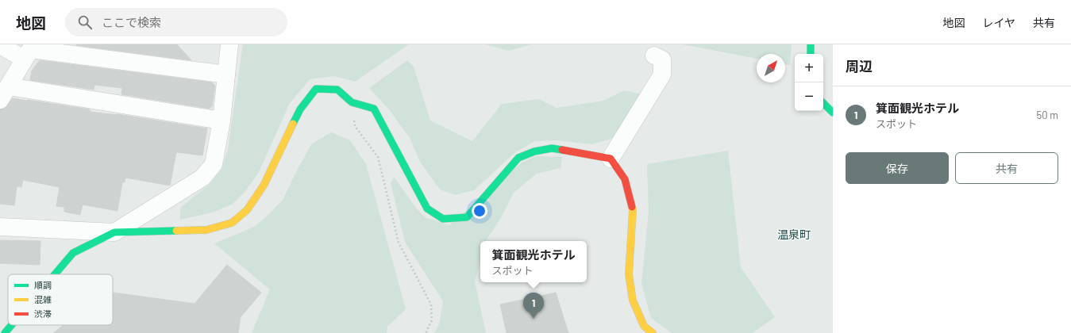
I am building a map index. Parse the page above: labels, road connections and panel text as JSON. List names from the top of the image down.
{
  "districts": ["温泉町"],
  "legend": ["順調", "混雑", "渋滞"],
  "north": "top right",
  "page": {
    "header": "地図",
    "search": "ここで検索",
    "nav": ["地図", "レイヤ", "共有"],
    "heading": "周辺",
    "map_buttons": ["+", "−"],
    "list": [
      {
        "mark": "1",
        "name": "箕面観光ホテル",
        "note": "スポット",
        "value": "50 m"
      }
    ],
    "buttons": ["保存", "共有"],
    "popup": ["箕面観光ホテル", "スポット"],
    "pins": "1"
  }
}
